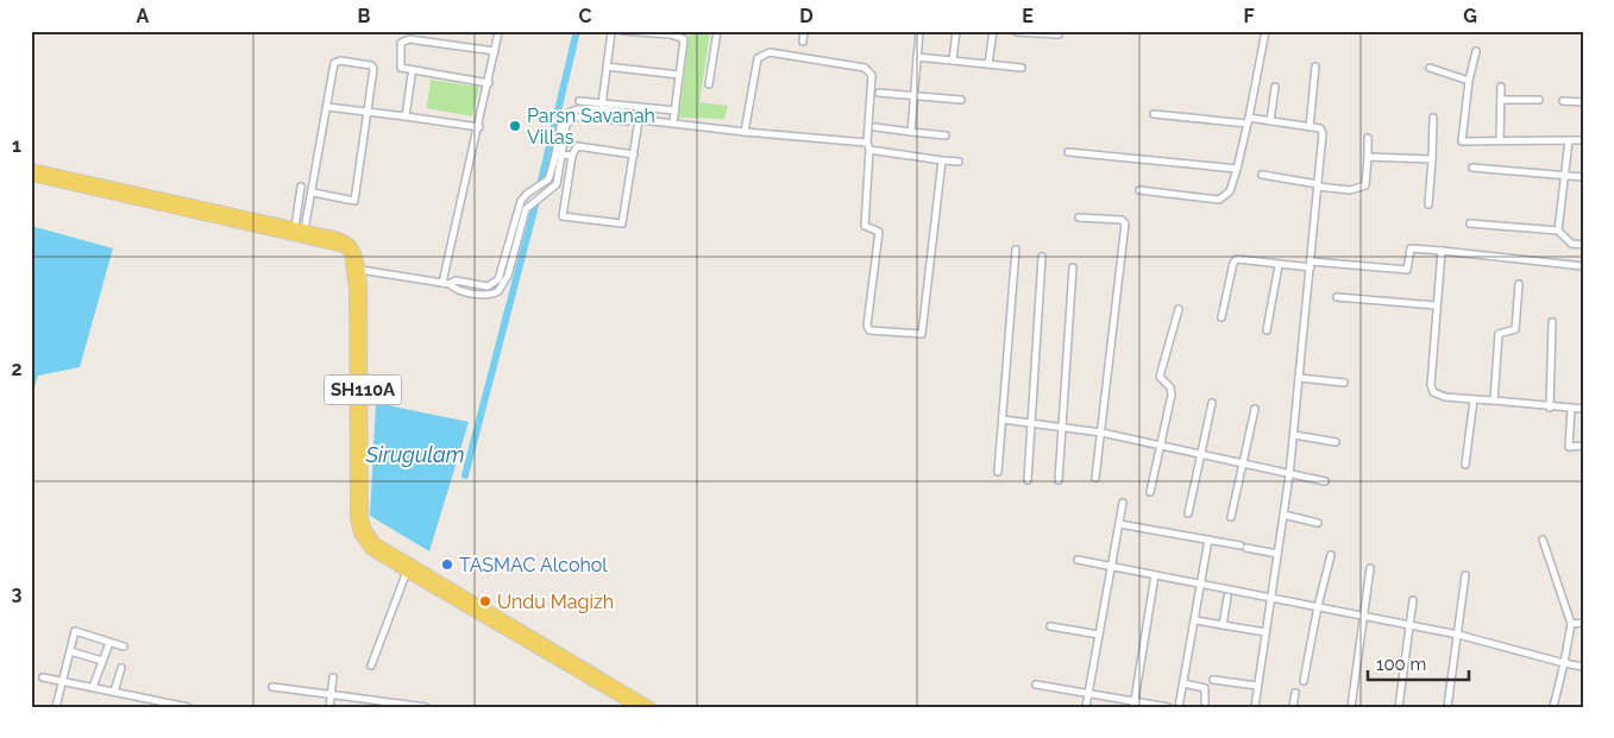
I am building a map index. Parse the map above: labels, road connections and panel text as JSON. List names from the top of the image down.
{
  "streets": {
    "main road": ["SH110A"]
  },
  "water": ["Sirugulam"],
  "places": ["Parsn Savanah Villas", "TASMAC Alcohol", "Undu Magizh"],
  "scale_bar": "100 m",
  "grid": {
    "columns": [
      "A",
      "B",
      "C",
      "D",
      "E",
      "F",
      "G"
    ],
    "rows": ["1", "2", "3"]
  }
}
